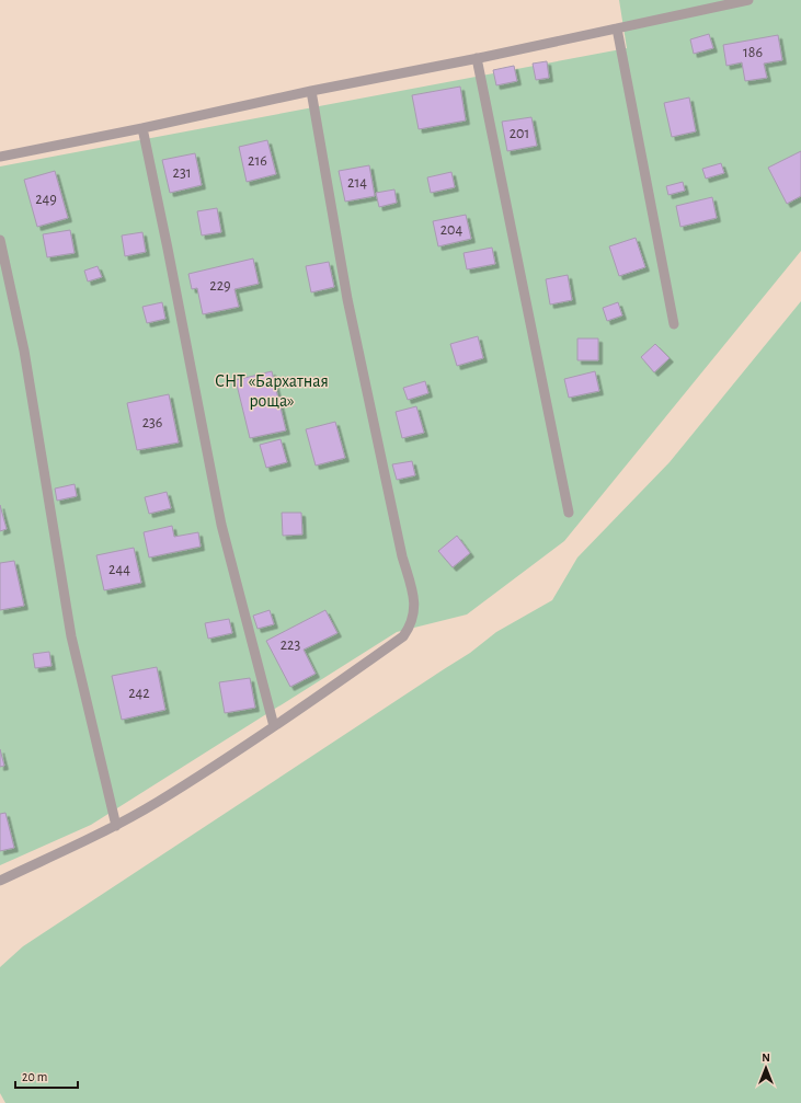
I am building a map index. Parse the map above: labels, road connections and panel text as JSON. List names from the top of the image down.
{
  "parks": ["СНТ «Бархатная роща»"],
  "house_numbers": [
    "186",
    "201",
    "216",
    "231",
    "214",
    "249",
    "204",
    "229",
    "236",
    "244",
    "223",
    "242"
  ],
  "scale_bar": "20 m",
  "north": "top"
}
